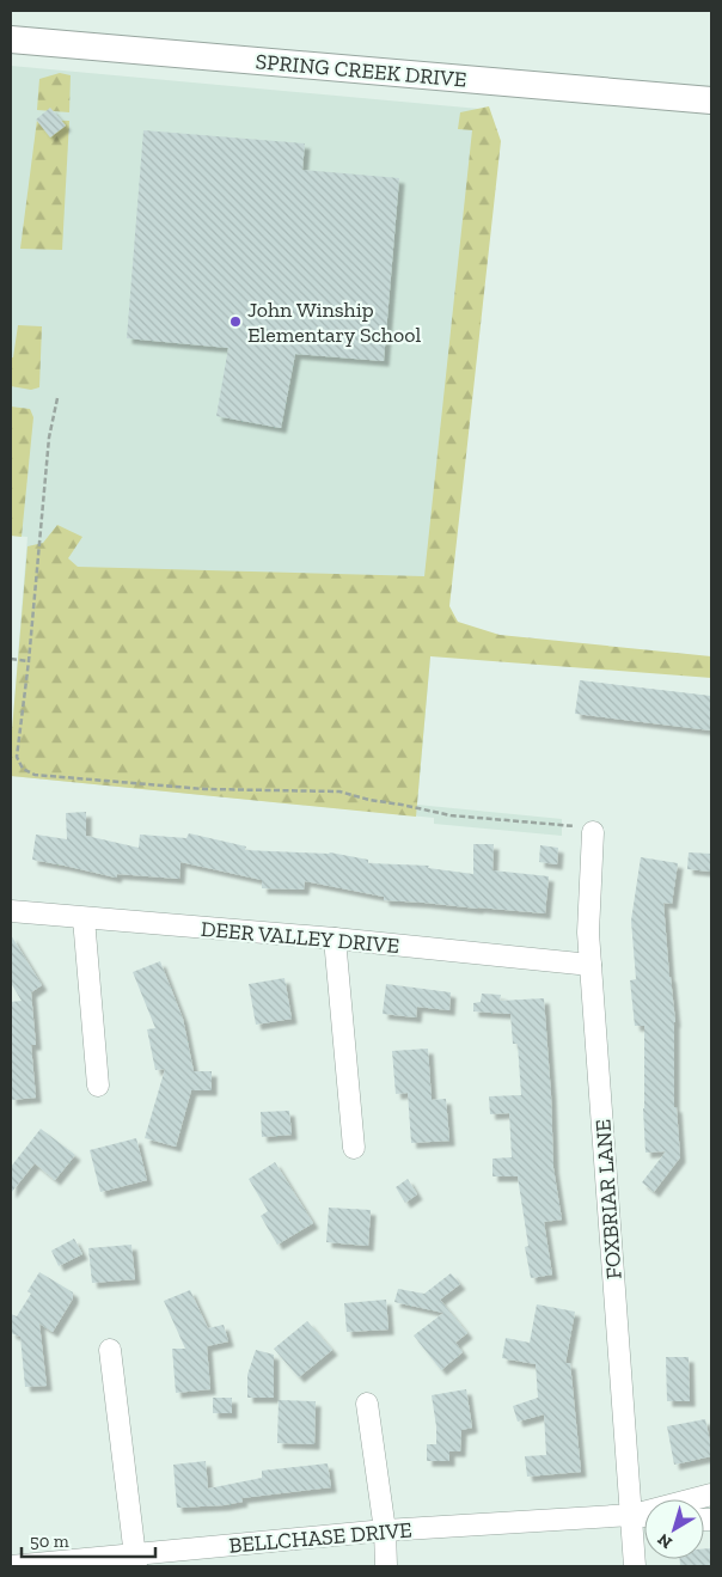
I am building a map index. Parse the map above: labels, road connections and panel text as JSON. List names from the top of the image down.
{
  "streets": {
    "street": [
      "SPRING CREEK DRIVE",
      "DEER VALLEY DRIVE",
      "FOXBRIAR LANE",
      "BELLCHASE DRIVE"
    ]
  },
  "crossings": [
    ["DEER VALLEY DRIVE", "FOXBRIAR LANE"],
    ["FOXBRIAR LANE", "BELLCHASE DRIVE"]
  ],
  "places": ["John Winship Elementary School"],
  "scale_bar": "50 m",
  "north": "bottom left"
}
